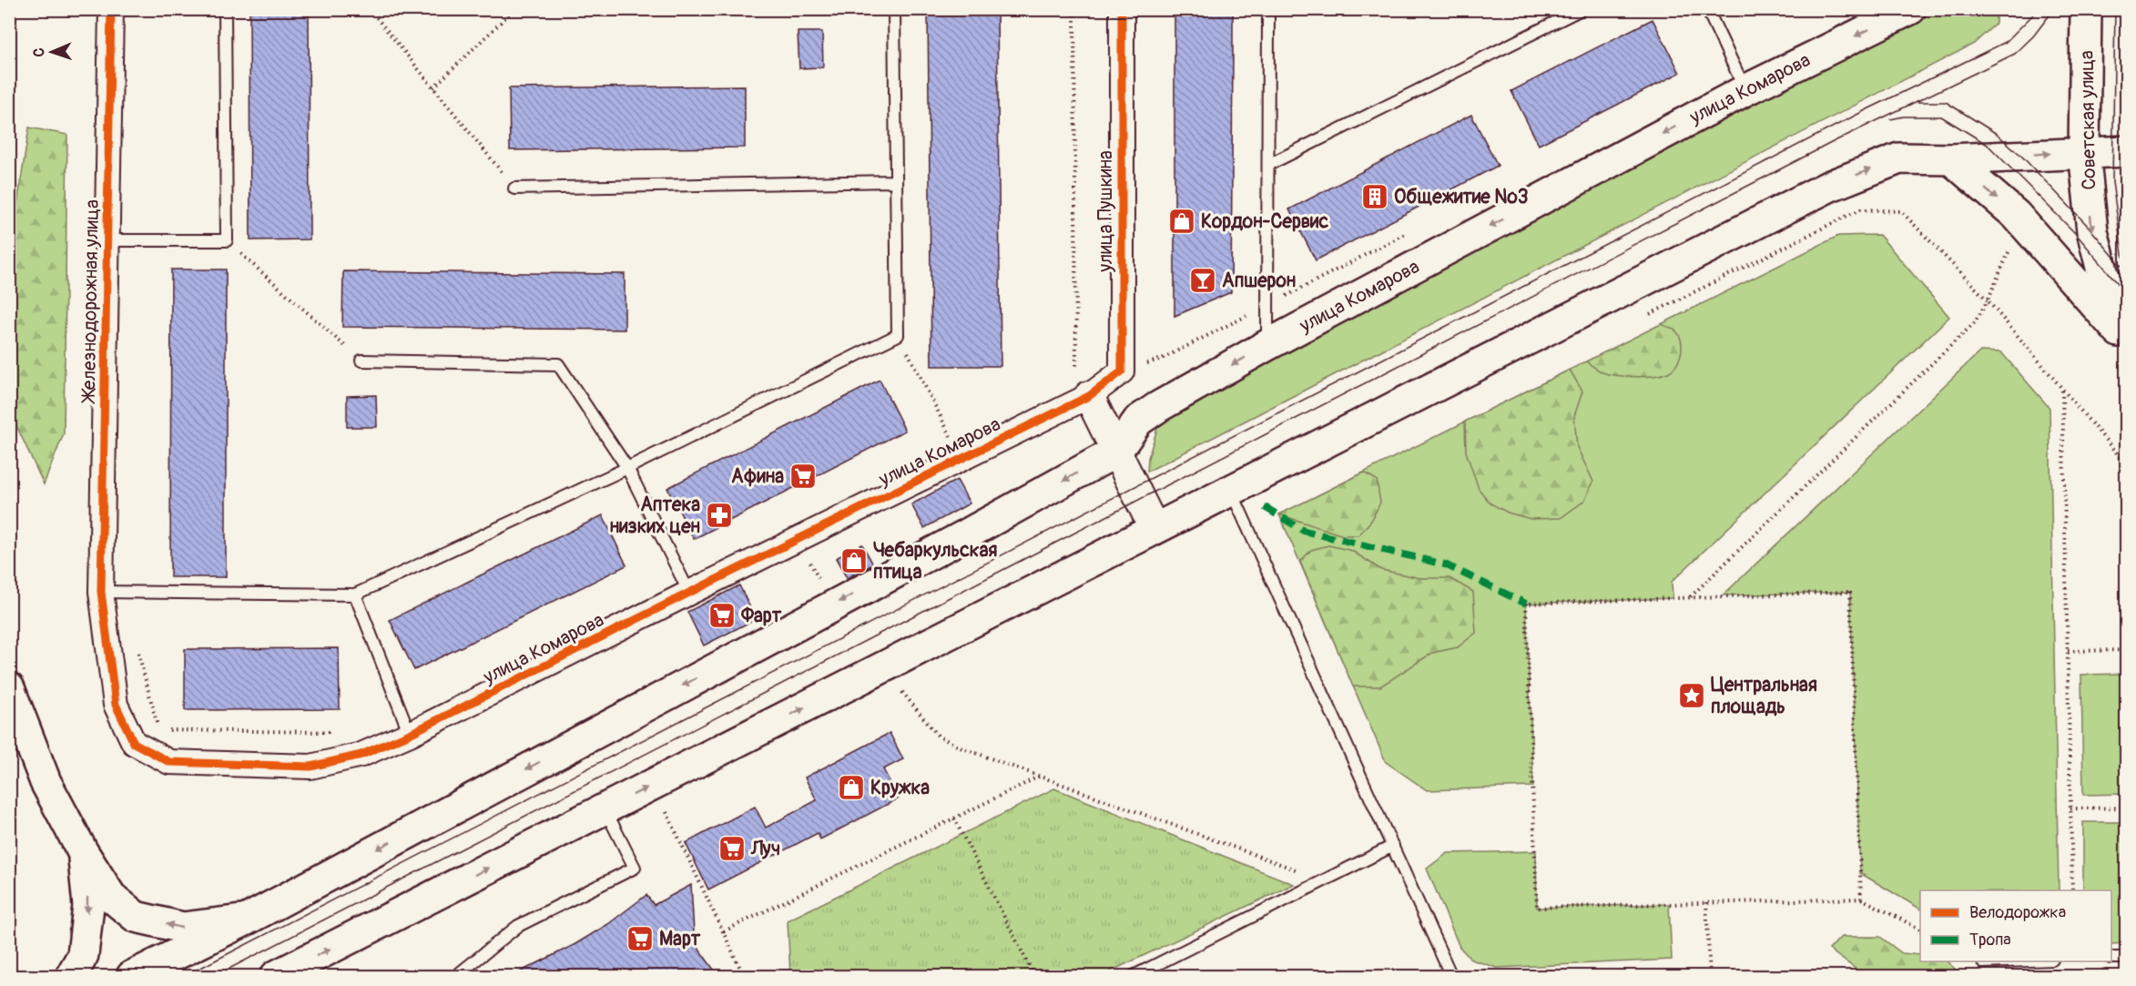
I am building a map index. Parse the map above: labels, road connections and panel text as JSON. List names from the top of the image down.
{
  "streets": {
    "main road": ["улица Комарова", "Советская улица"],
    "street": ["улица Пушкина", "Железнодорожная улица"]
  },
  "crossings": [
    ["улица Комарова", "Железнодорожная улица"]
  ],
  "one_way": ["Советская улица"],
  "places": {
    "building": ["Общежитие №3"],
    "shop": ["Кордон-Сервис", "Чебаркульская птица", "Кружка"],
    "bar": ["Апшерон"],
    "supermarket": [
      "Афина",
      "Фарт",
      "Луч",
      "Март"
    ],
    "pharmacy": ["Аптека низких цен"],
    "place": ["Центральная площадь"]
  },
  "legend": ["Велодорожка", "Тропа"],
  "north": "left"
}
